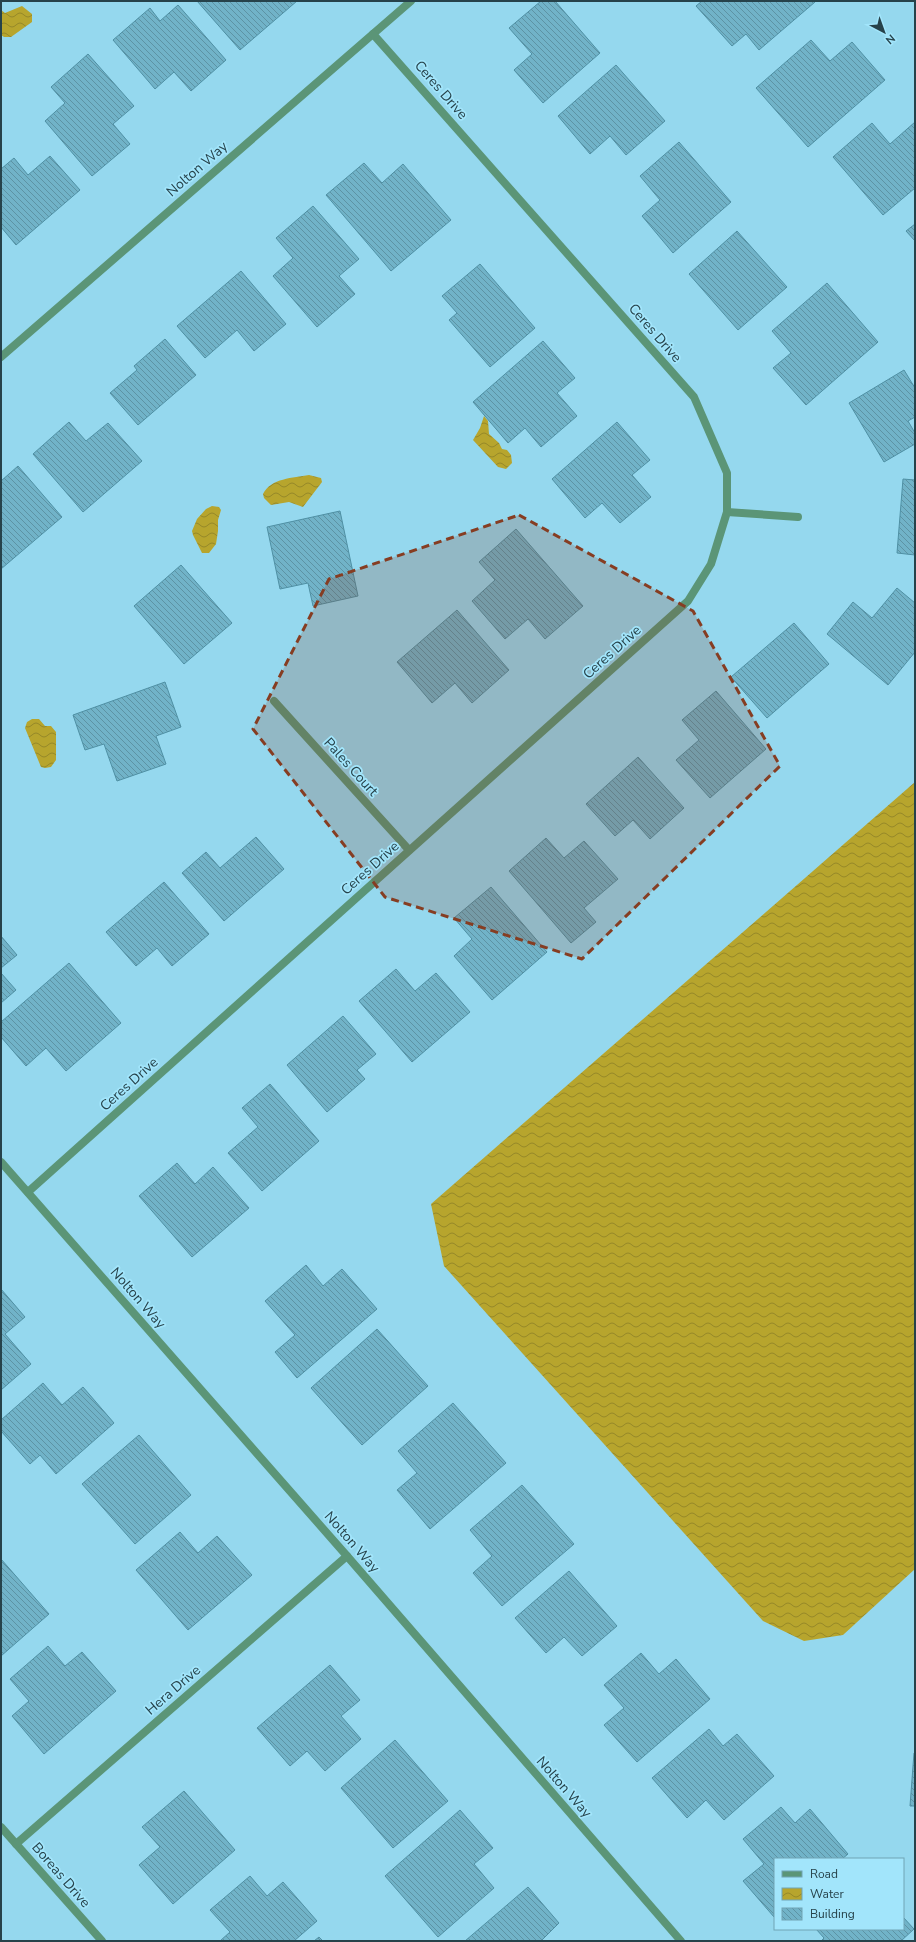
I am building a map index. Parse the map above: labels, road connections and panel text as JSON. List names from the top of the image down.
{
  "streets": {
    "street": [
      "Ceres Drive",
      "Nolton Way",
      "Pales Court",
      "Hera Drive",
      "Boreas Drive"
    ]
  },
  "crossings": [
    ["Ceres Drive", "Nolton Way"],
    ["Ceres Drive", "Pales Court"],
    ["Nolton Way", "Hera Drive"],
    ["Hera Drive", "Boreas Drive"]
  ],
  "legend": ["Road", "Water", "Building"],
  "north": "bottom right"
}
